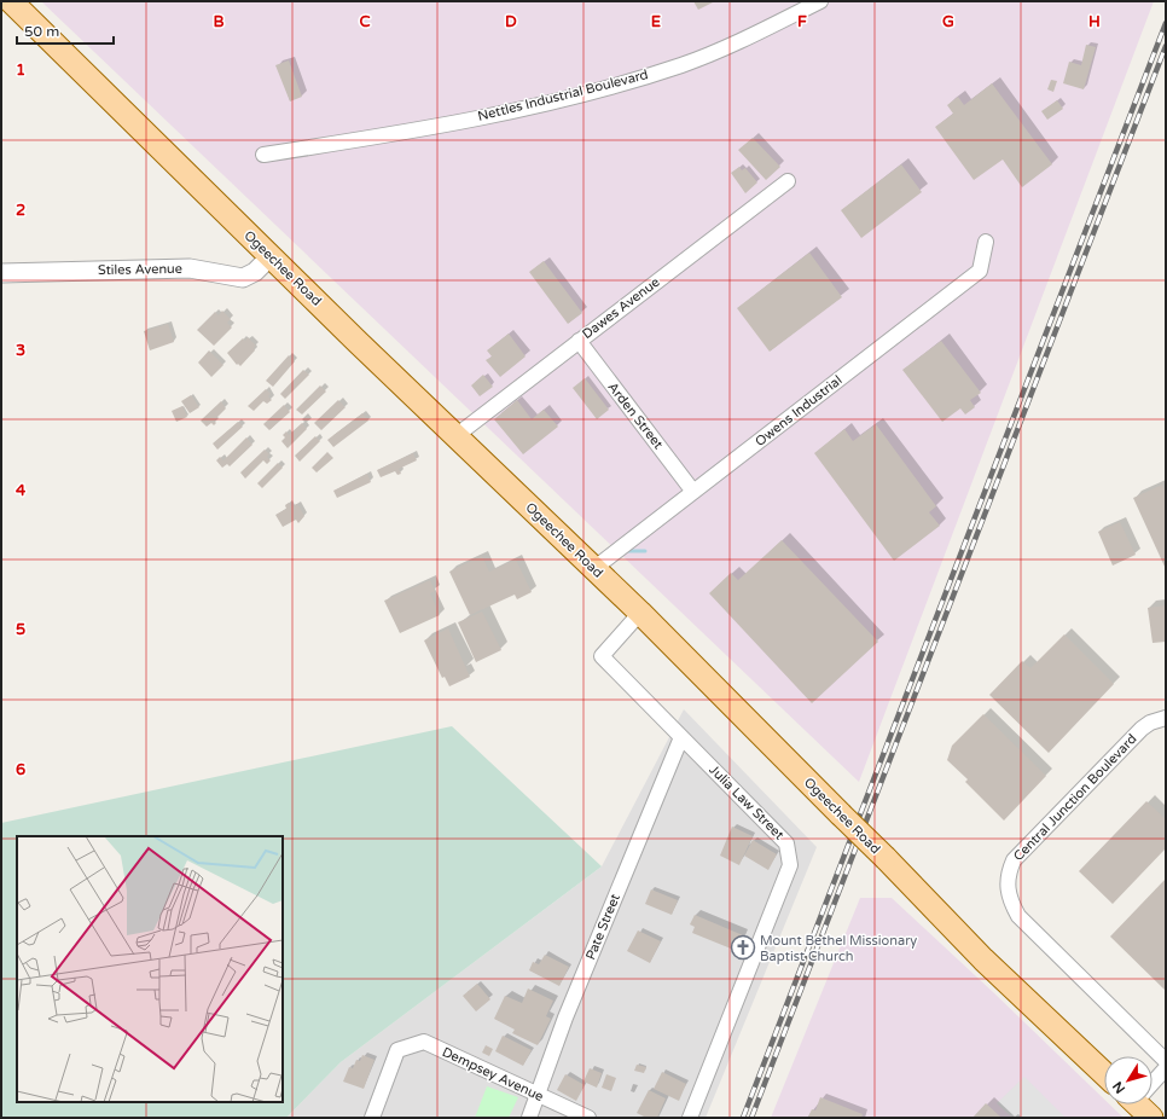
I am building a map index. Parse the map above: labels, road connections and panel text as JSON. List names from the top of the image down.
{
  "streets": {
    "main road": ["Ogeechee Road"],
    "street": [
      "Nettles Industrial Boulevard",
      "Stiles Avenue",
      "Dawes Avenue",
      "Owens Industrial",
      "Arden Street",
      "Central Junction Boulevard",
      "Julia Law Street",
      "Pate Street",
      "Dempsey Avenue"
    ]
  },
  "crossings": [
    ["Ogeechee Road", "Stiles Avenue"],
    ["Ogeechee Road", "Dawes Avenue"],
    ["Ogeechee Road", "Owens Industrial"],
    ["Ogeechee Road", "Julia Law Street"],
    ["Dawes Avenue", "Arden Street"],
    ["Owens Industrial", "Arden Street"],
    ["Julia Law Street", "Pate Street"],
    ["Pate Street", "Dempsey Avenue"]
  ],
  "places": {
    "church": ["Mount Bethel Missionary Baptist Church"]
  },
  "scale_bar": "50 m",
  "north": "bottom left",
  "grid": {
    "columns": [
      "B",
      "C",
      "D",
      "E",
      "F",
      "G",
      "H"
    ],
    "rows": [
      "1",
      "2",
      "3",
      "4",
      "5",
      "6"
    ]
  }
}
